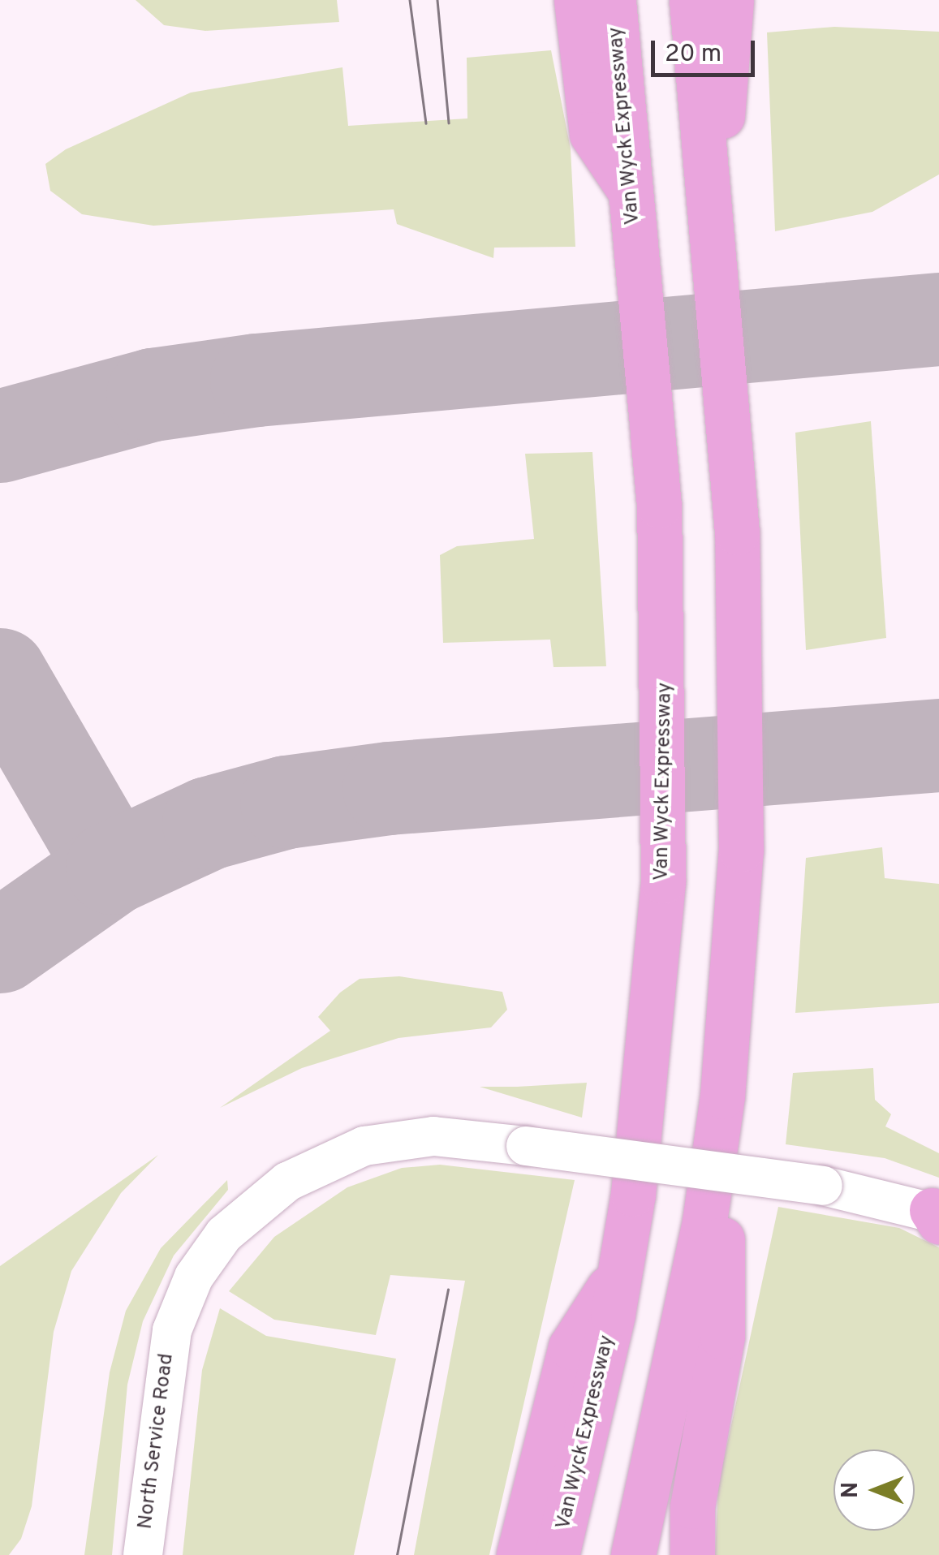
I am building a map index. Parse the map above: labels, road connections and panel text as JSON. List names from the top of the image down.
{
  "streets": {
    "highway": ["Van Wyck Expressway"],
    "street": ["North Service Road"]
  },
  "scale_bar": "20 m",
  "north": "left"
}
